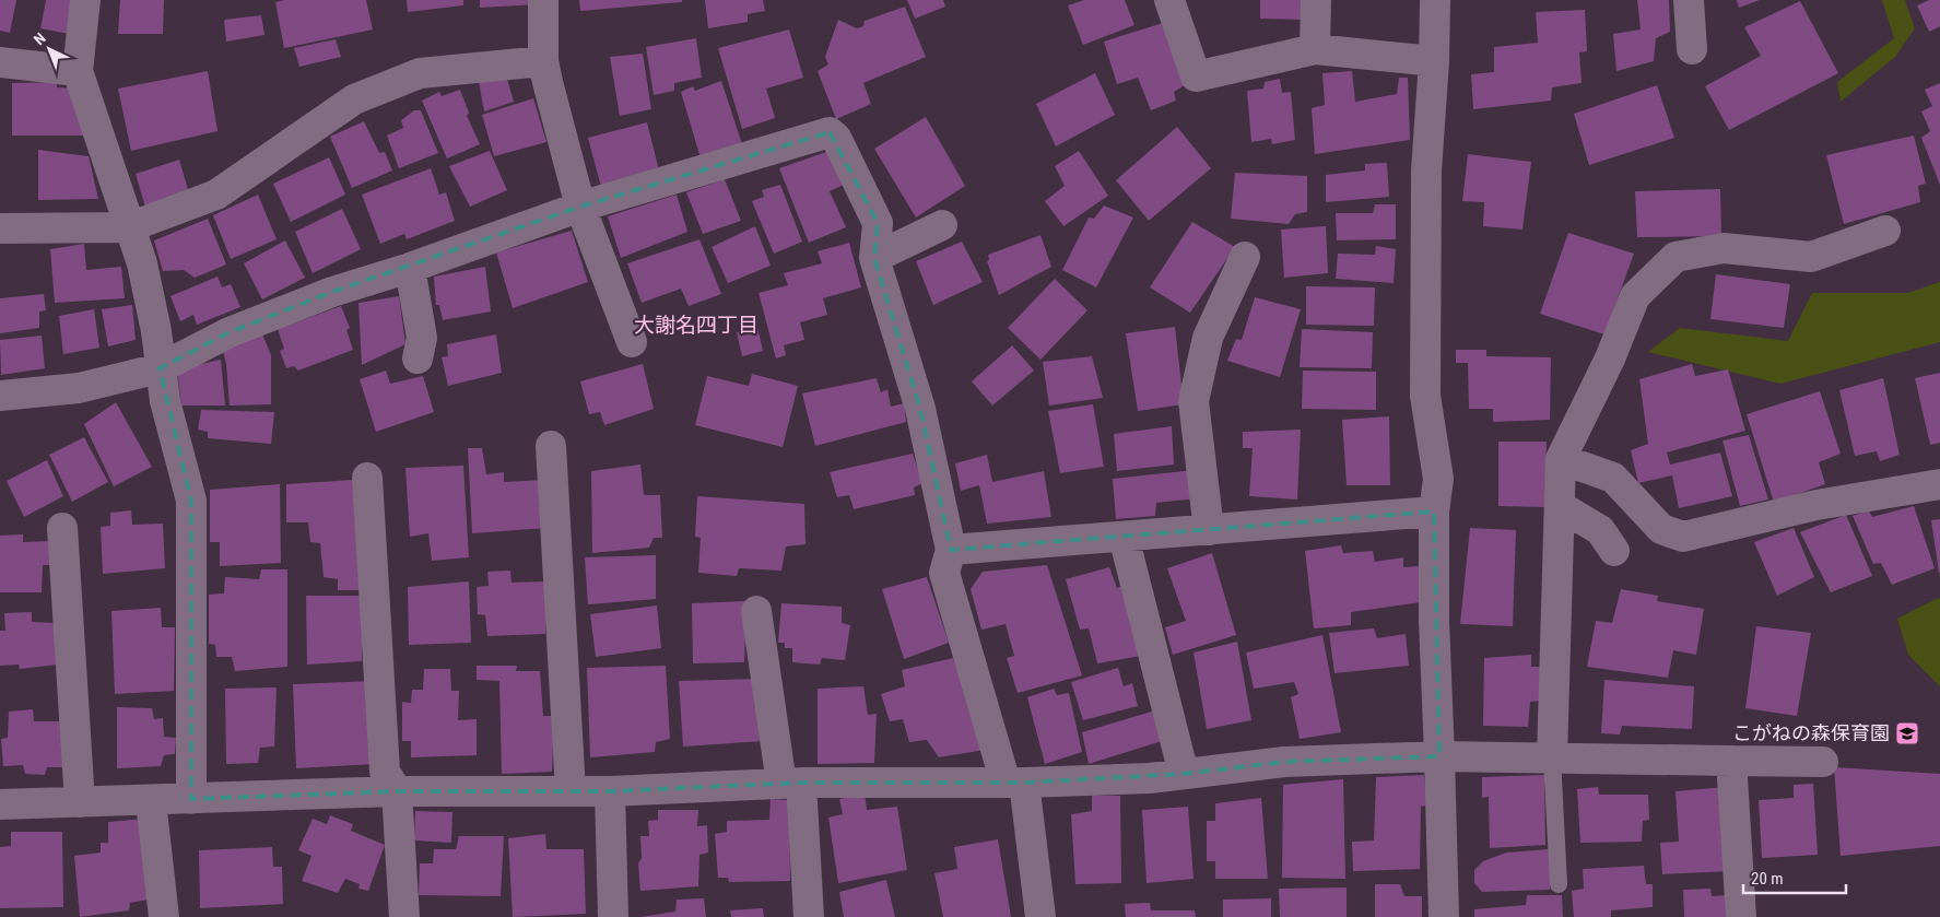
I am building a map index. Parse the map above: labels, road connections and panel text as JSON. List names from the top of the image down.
{
  "districts": ["大謝名四丁目"],
  "places": {
    "school or university": ["こがねの森保育園"]
  },
  "scale_bar": "20 m",
  "north": "top left"
}
